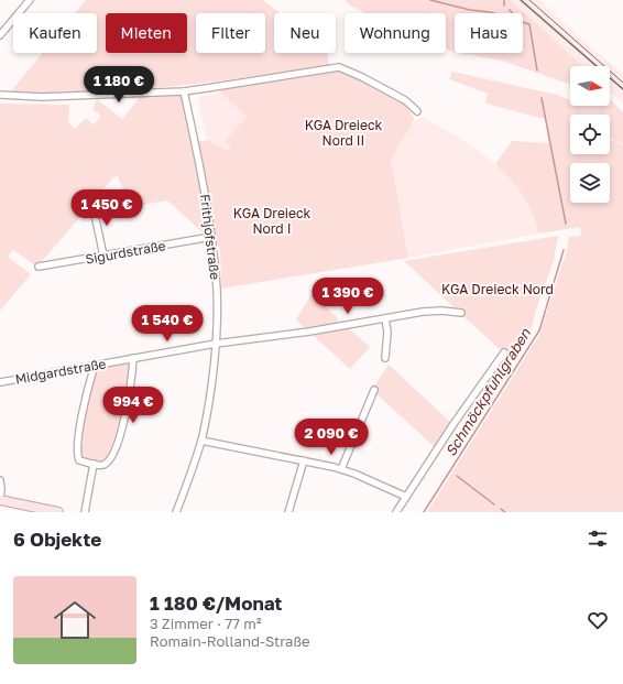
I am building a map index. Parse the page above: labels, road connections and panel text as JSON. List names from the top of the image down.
{
  "streets": {
    "street": ["Frithjofstraße", "Sigurdstraße", "Midgardstraße"]
  },
  "crossings": [
    ["Frithjofstraße", "Sigurdstraße"],
    ["Frithjofstraße", "Midgardstraße"]
  ],
  "water": ["Schmöckpfuhlgraben"],
  "parks": ["KGA Dreieck Nord II", "KGA Dreieck Nord I", "KGA Dreieck Nord"],
  "north": "right",
  "page": {
    "chip": [
      "Kaufen",
      "Mieten",
      "Filter",
      "Neu",
      "Wohnung",
      "Haus"
    ],
    "price": [
      "1 180 €",
      "1 450 €",
      "1 390 €",
      "1 540 €",
      "994 €",
      "2 090 €"
    ],
    "heading": "6 Objekte",
    "list": [
      {
        "name": "1 180 €/Monat",
        "note": "3 Zimmer · 77 m² · Romain-Rolland-Straße"
      }
    ]
  }
}
